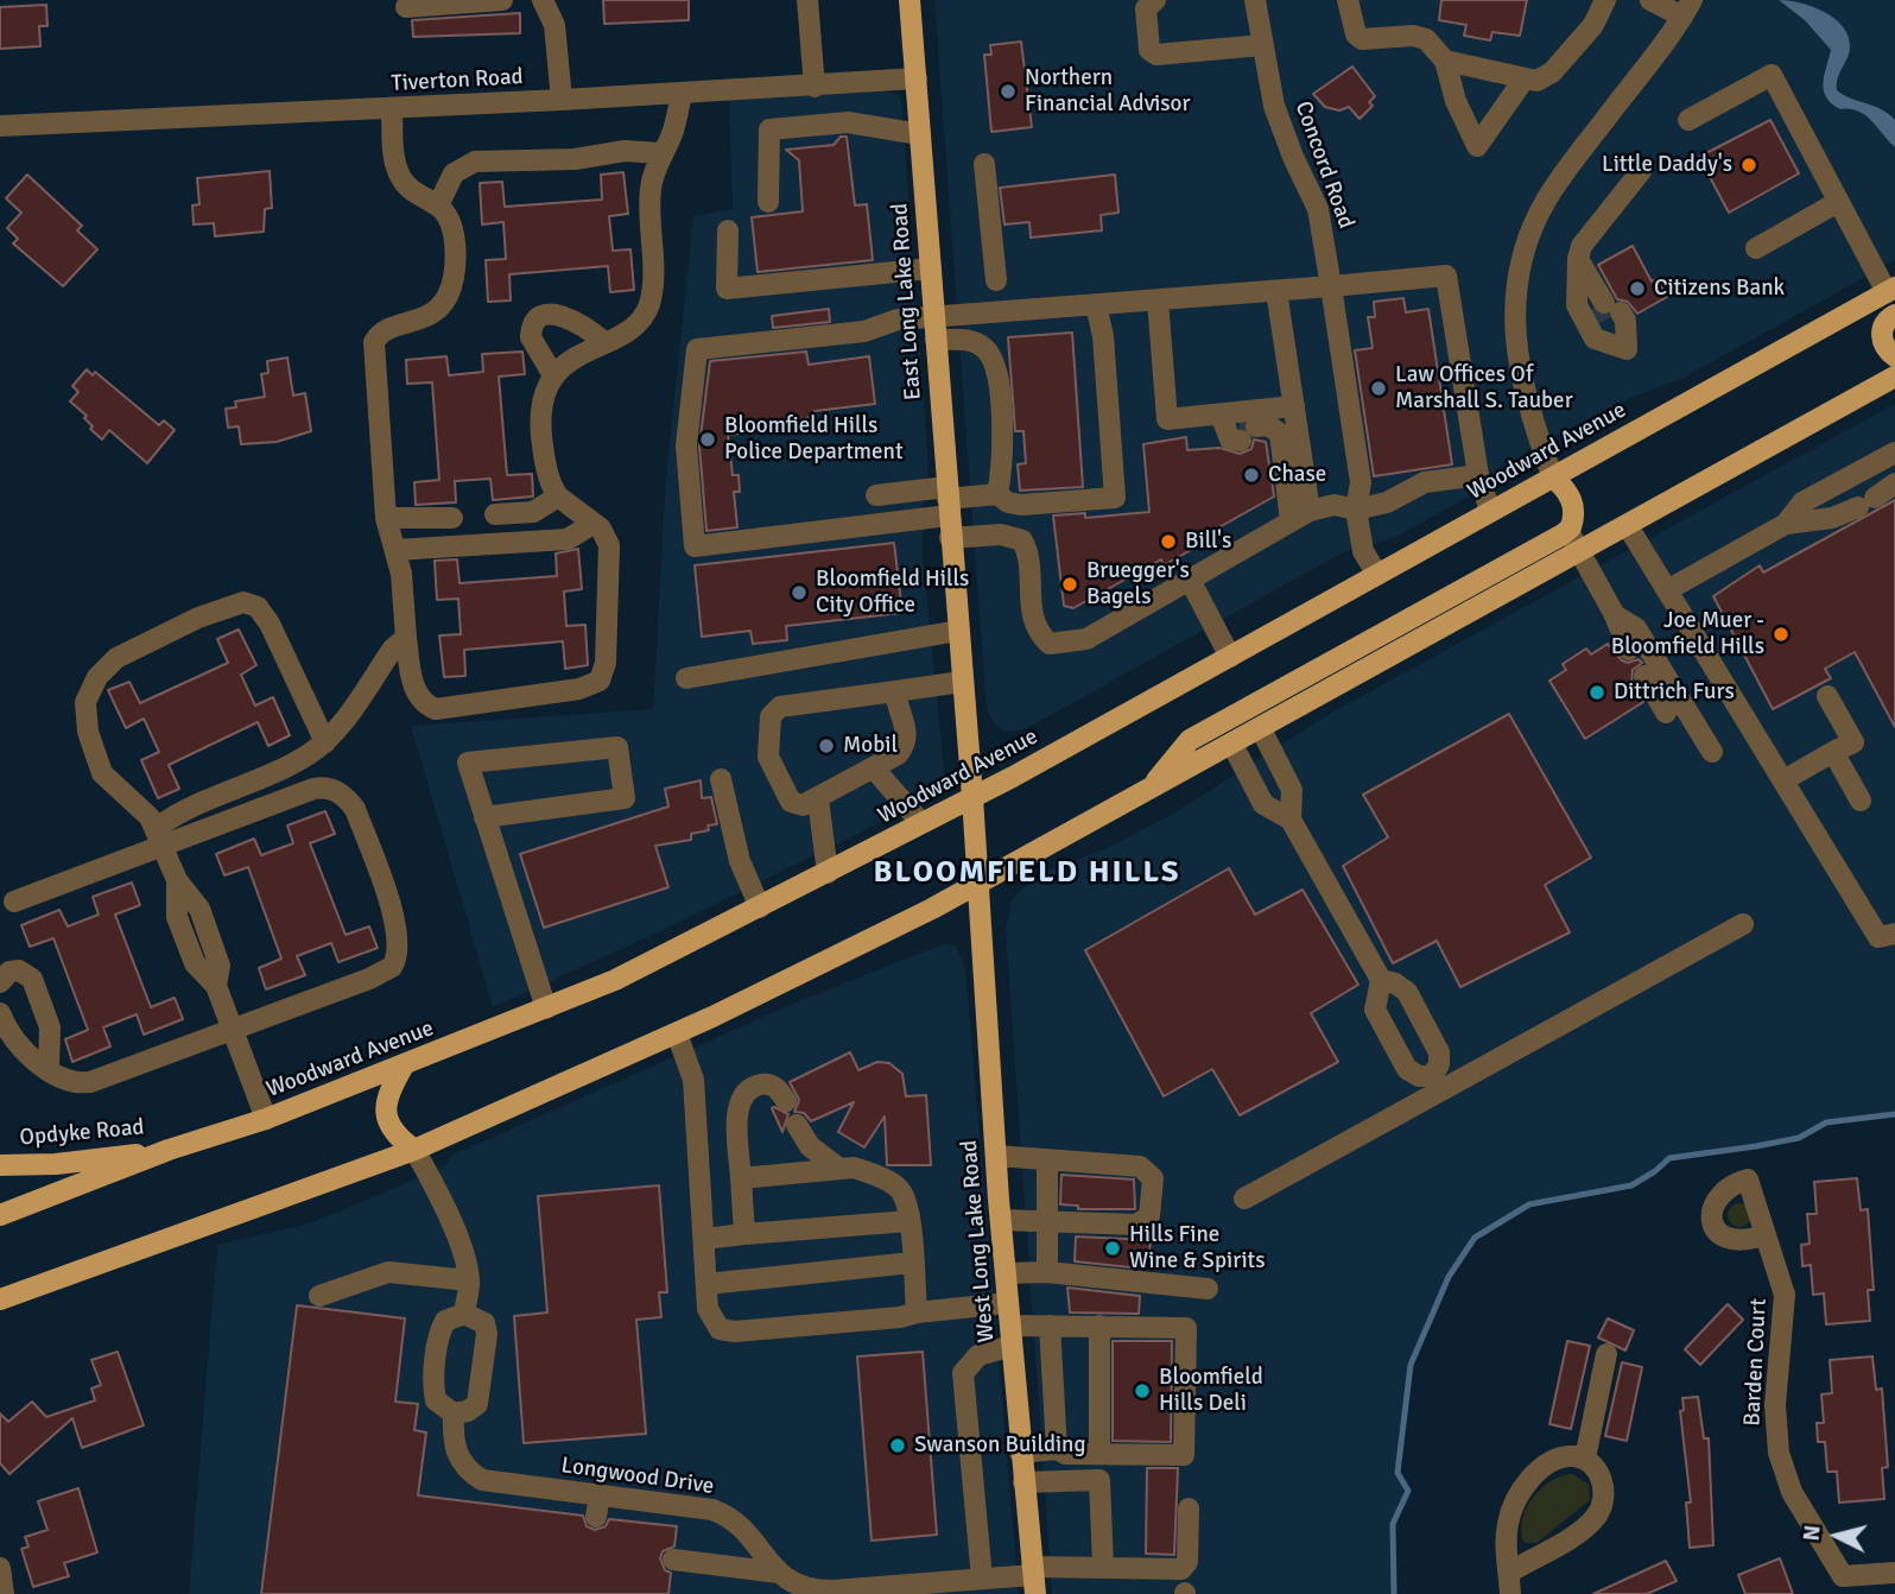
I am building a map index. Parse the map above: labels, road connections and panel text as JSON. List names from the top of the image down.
{
  "streets": {
    "main road": [
      "East Long Lake Road",
      "Woodward Avenue",
      "Opdyke Road",
      "West Long Lake Road"
    ],
    "street": [
      "Tiverton Road",
      "Concord Road",
      "Barden Court",
      "Longwood Drive"
    ]
  },
  "crossings": [
    ["Tiverton Road", "East Long Lake Road"],
    ["Concord Road", "Woodward Avenue"],
    ["East Long Lake Road", "Woodward Avenue"],
    ["East Long Lake Road", "West Long Lake Road"],
    ["Woodward Avenue", "Opdyke Road"],
    ["Woodward Avenue", "West Long Lake Road"],
    ["West Long Lake Road", "Longwood Drive"]
  ],
  "districts": ["BLOOMFIELD HILLS"],
  "places": [
    "Northern Financial Advisor",
    "Little Daddy's",
    "Citizens Bank",
    "Law Offices Of Marshall S. Tauber",
    "Bloomfield Hills Police Department",
    "Chase",
    "Bill's",
    "Bruegger's Bagels",
    "Bloomfield Hills City Office",
    "Joe Muer - Bloomfield Hills",
    "Dittrich Furs",
    "Mobil",
    "Hills Fine Wine & Spirits",
    "Bloomfield Hills Deli",
    "Swanson Building"
  ],
  "north": "left"
}
